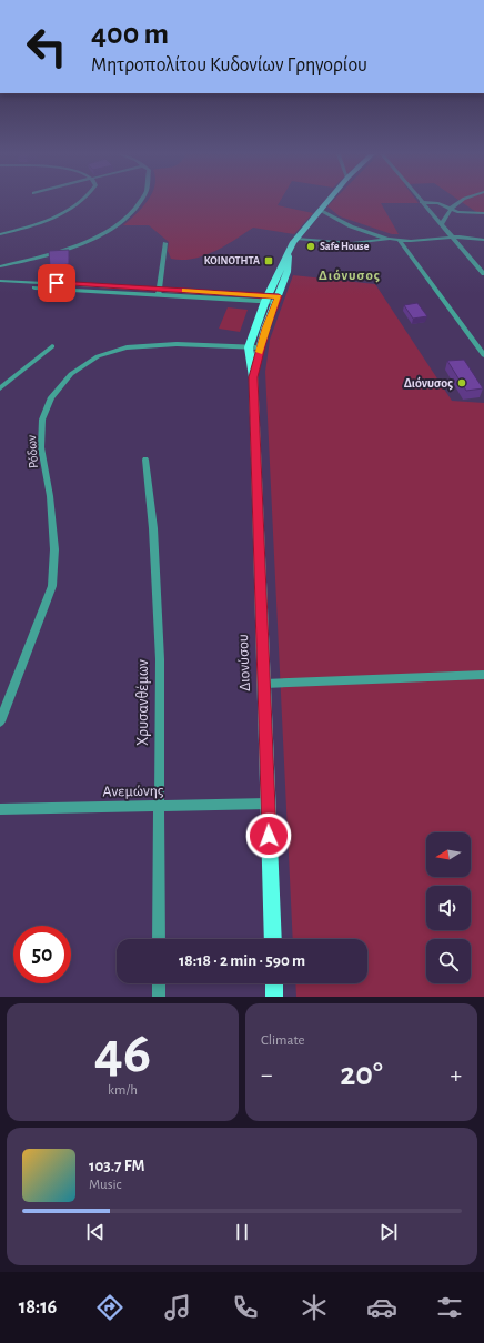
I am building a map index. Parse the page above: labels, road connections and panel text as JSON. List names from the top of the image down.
{
  "streets": {
    "main road": ["Διονύσου"],
    "street": ["Ρόδων", "Χρυσανθέμων", "Ανεμώνης"]
  },
  "crossings": [
    ["Ρόδων", "Διονύσου"],
    ["Διονύσου", "Ανεμώνης"],
    ["Χρυσανθέμων", "Ανεμώνης"]
  ],
  "districts": ["Διόνυσος"],
  "places": {
    "other": ["Safe House", "Διόνυσος"],
    "transit": ["ΚΟΙΝΟΤΗΤΑ"]
  },
  "north": "left",
  "page": {
    "turn": ["400 m", "Μητροπολίτου Κυδονίων Γρηγορίου"],
    "limit": "50",
    "trip": "18:18 · 2 min · 590 m",
    "tile": [
      ["46", "km/h"],
      "Climate"
    ],
    "heat": ["−", "20°", "+"],
    "song": ["103.7 FM", "Music"],
    "tabs": "18:16"
  }
}
